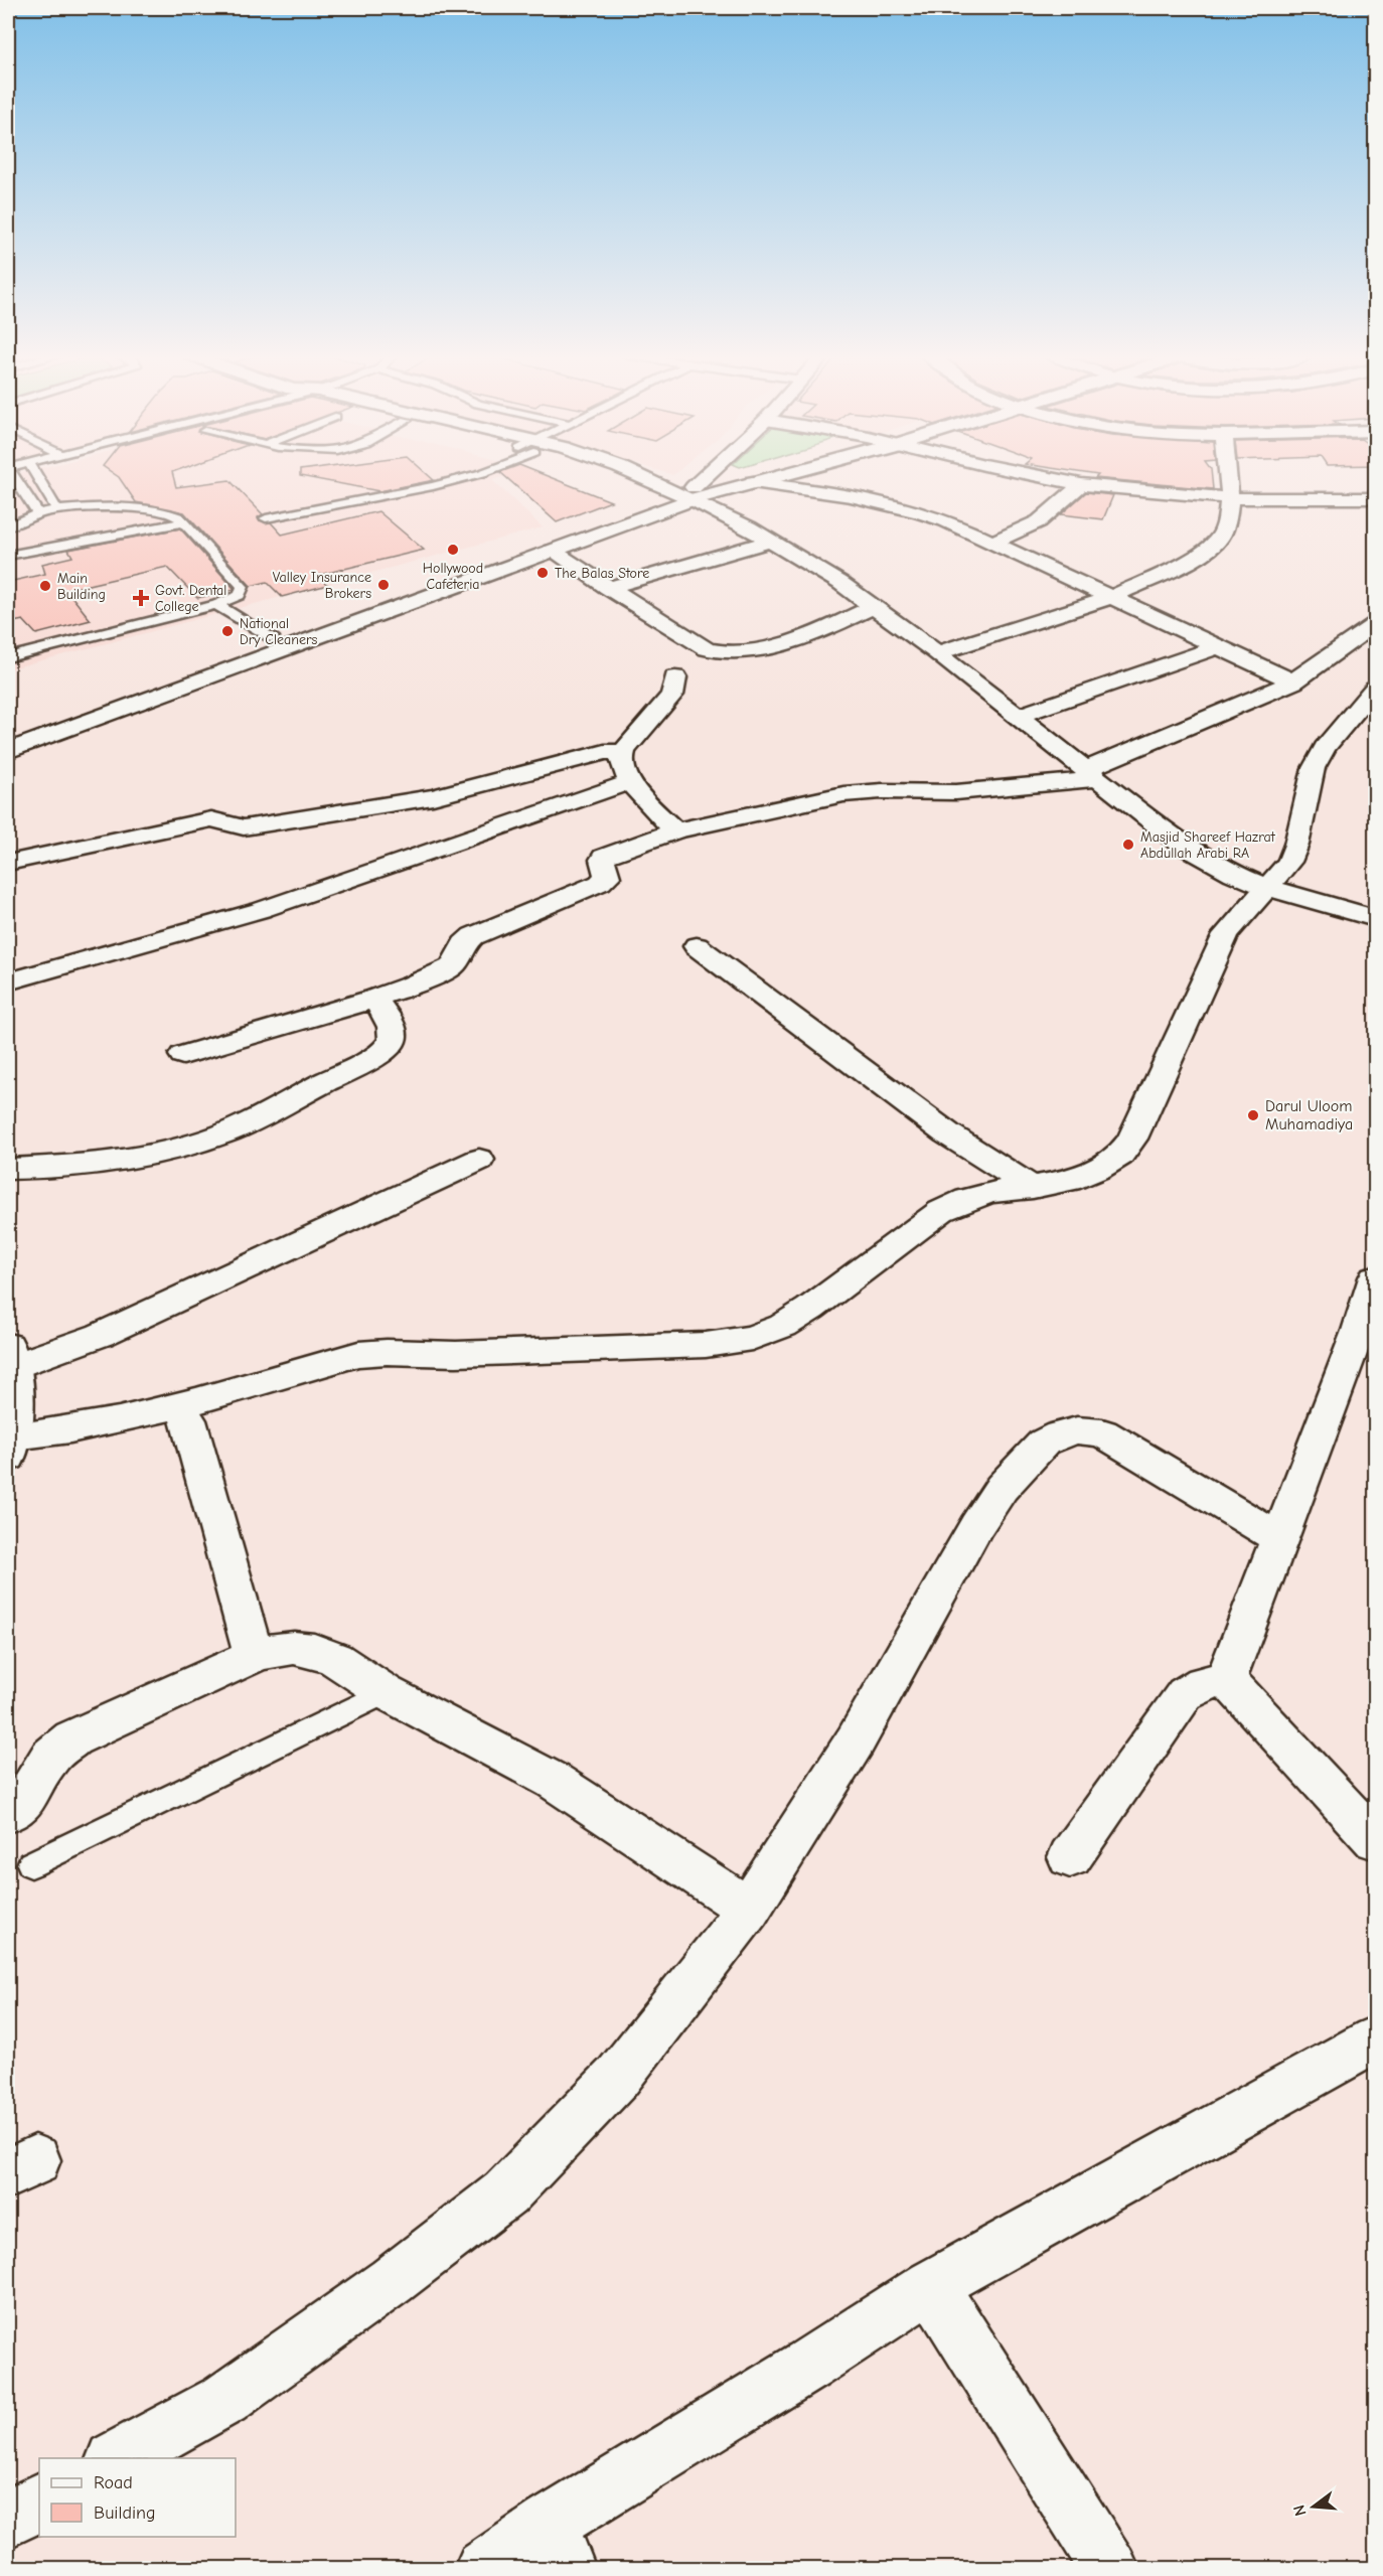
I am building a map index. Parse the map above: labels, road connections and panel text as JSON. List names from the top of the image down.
{
  "places": {
    "other": [
      "Hollywood Cafeteria",
      "The Balas Store",
      "Valley Insurance Brokers",
      "Main Building",
      "National Dry Cleaners",
      "Masjid Shareef Hazrat Abdullah Arabi RA",
      "Darul Uloom Muhamadiya"
    ],
    "health": ["Govt. Dental College"]
  },
  "legend": ["Road", "Building"],
  "north": "left"
}
